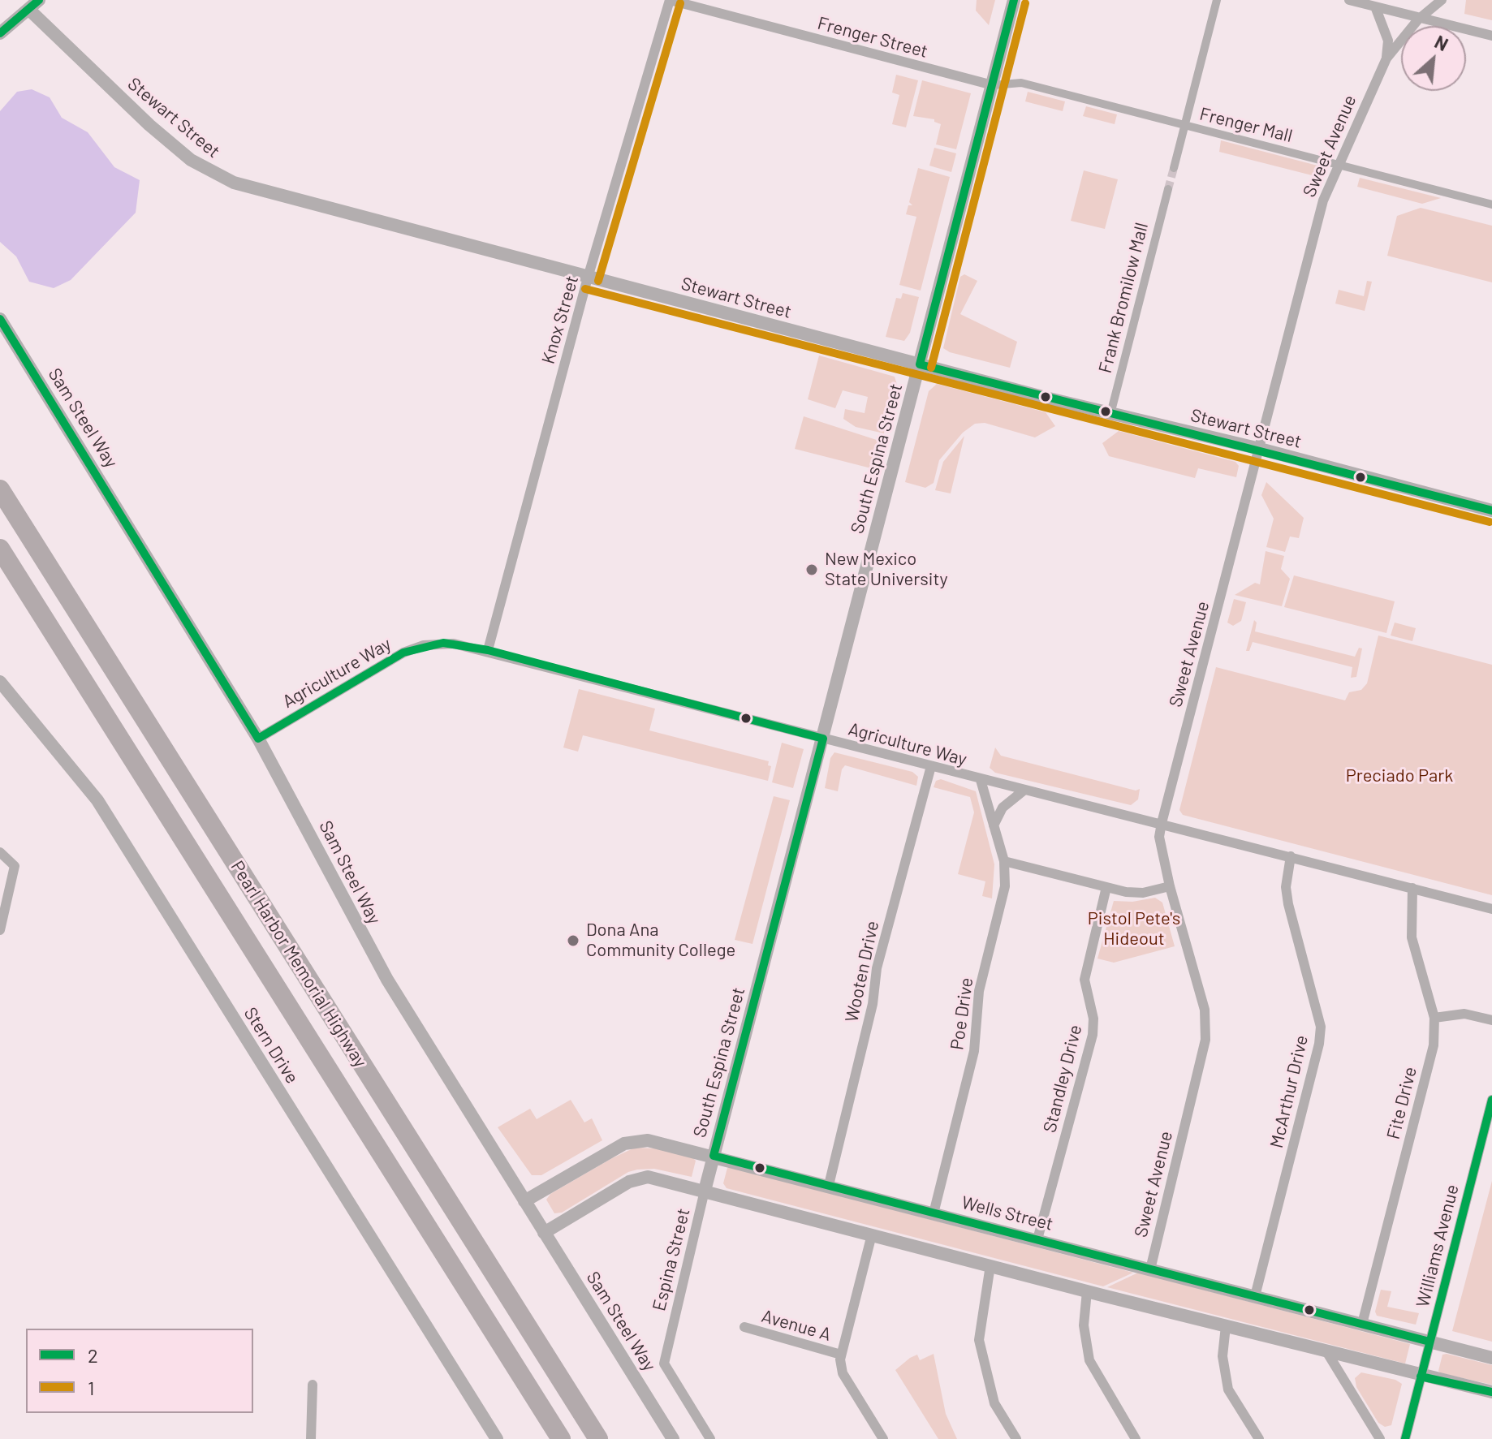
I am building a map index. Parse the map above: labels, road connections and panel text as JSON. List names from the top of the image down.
{
  "streets": {
    "highway": ["Pearl Harbor Memorial Highway"],
    "street": [
      "Frenger Street",
      "Stewart Street",
      "Frenger Mall",
      "Sweet Avenue",
      "Frank Bromilow Mall",
      "Knox Street",
      "Sam Steel Way",
      "South Espina Street",
      "Agriculture Way",
      "Wooten Drive",
      "Poe Drive",
      "Stern Drive",
      "Standley Drive",
      "McArthur Drive",
      "Fite Drive",
      "Wells Street",
      "Williams Avenue",
      "Espina Street",
      "Avenue A"
    ]
  },
  "crossings": [
    ["Frenger Street", "Frenger Mall"],
    ["Frenger Street", "Knox Street"],
    ["Frenger Street", "South Espina Street"],
    ["Stewart Street", "Sweet Avenue"],
    ["Stewart Street", "Frank Bromilow Mall"],
    ["Stewart Street", "Knox Street"],
    ["Stewart Street", "South Espina Street"],
    ["Frenger Mall", "Sweet Avenue"],
    ["Frenger Mall", "South Espina Street"],
    ["Sweet Avenue", "Agriculture Way"],
    ["Sweet Avenue", "Wells Street"],
    ["Knox Street", "Agriculture Way"],
    ["Sam Steel Way", "Agriculture Way"],
    ["Sam Steel Way", "Wells Street"],
    ["South Espina Street", "Agriculture Way"],
    ["South Espina Street", "Wells Street"],
    ["South Espina Street", "Espina Street"],
    ["Agriculture Way", "Wooten Drive"],
    ["Agriculture Way", "Poe Drive"],
    ["Agriculture Way", "McArthur Drive"],
    ["Agriculture Way", "Fite Drive"],
    ["Wooten Drive", "Wells Street"],
    ["Poe Drive", "Wells Street"],
    ["Standley Drive", "Wells Street"],
    ["McArthur Drive", "Wells Street"],
    ["Fite Drive", "Wells Street"],
    ["Wells Street", "Williams Avenue"]
  ],
  "parks": ["Preciado Park", "Pistol Pete's Hideout"],
  "places": ["New Mexico State University", "Dona Ana Community College"],
  "lines": ["transit line 2", "transit line 1"],
  "legend": ["2", "1"],
  "north": "top right"
}
